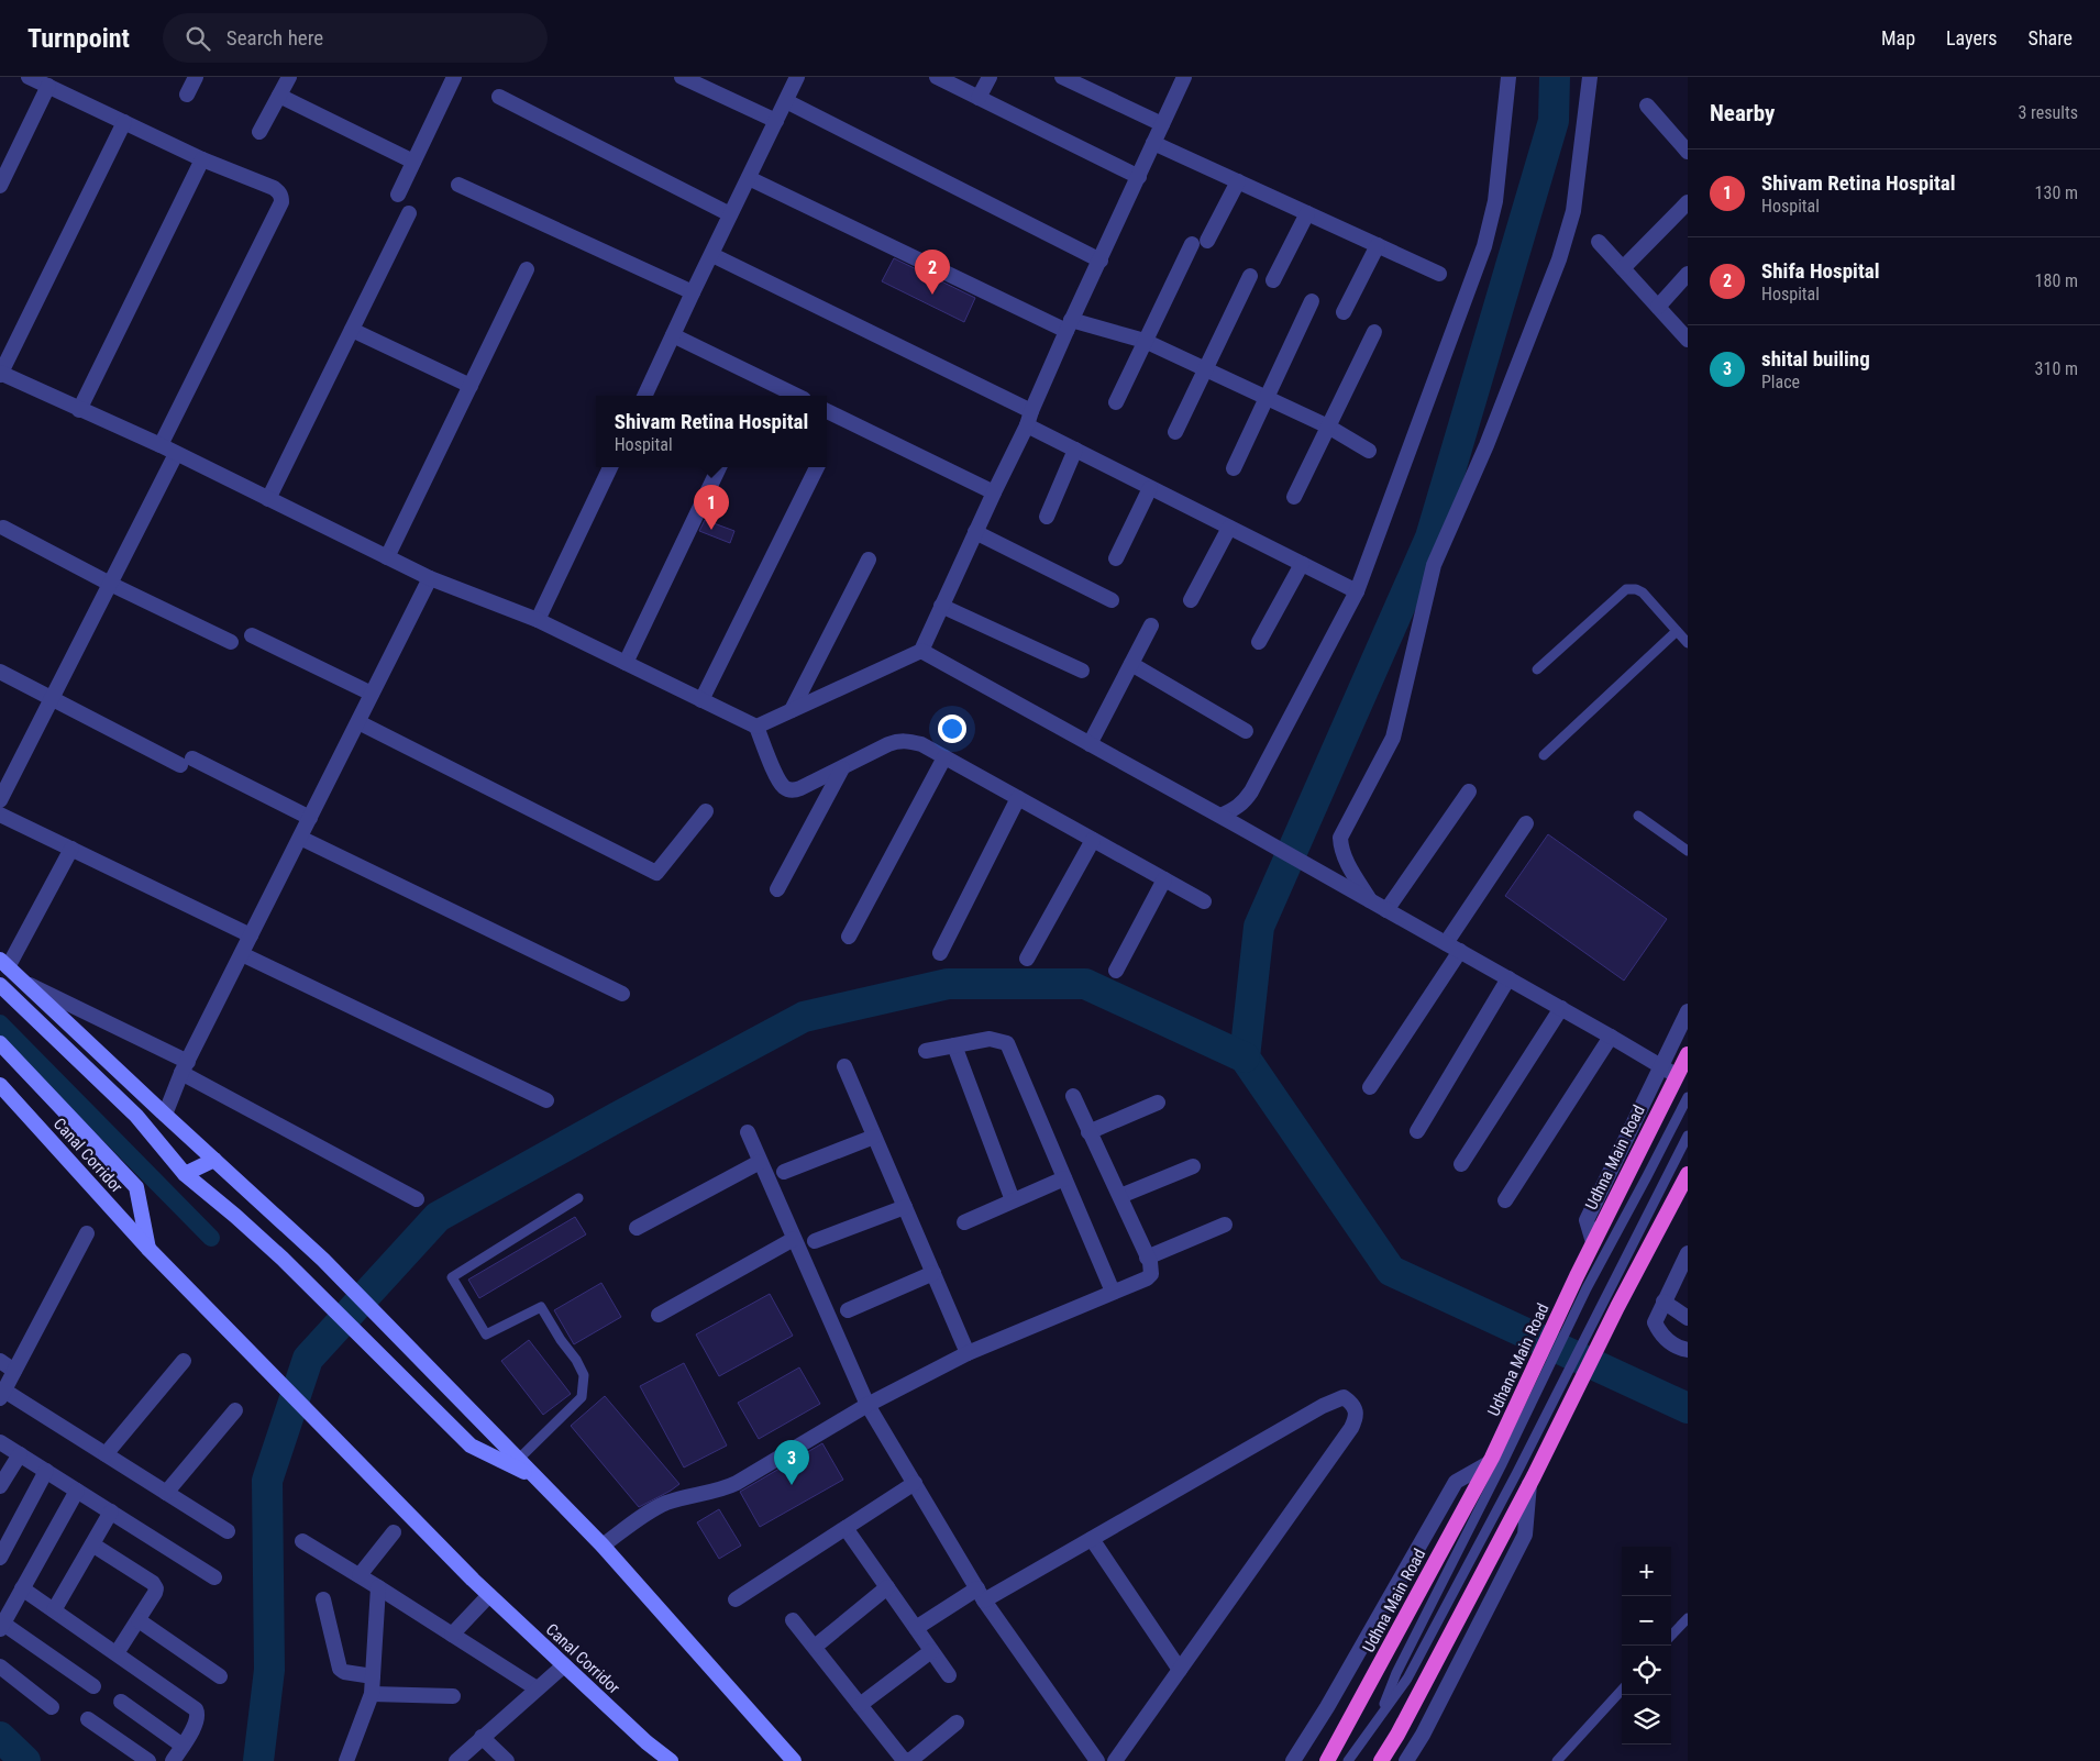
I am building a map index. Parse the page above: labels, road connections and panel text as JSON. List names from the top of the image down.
{
  "streets": {
    "highway": ["Udhna Main Road", "Udhana Main Road"],
    "main road": ["Canal Corridor"]
  },
  "crossings": [
    ["Udhna Main Road", "Udhana Main Road"]
  ],
  "page": {
    "header": "Turnpoint",
    "search": "Search here",
    "nav": ["Map", "Layers", "Share"],
    "heading": ["Nearby", "3 results"],
    "list": [
      {
        "mark": "1",
        "name": "Shivam Retina Hospital",
        "note": "Hospital",
        "value": "130 m"
      },
      {
        "mark": "2",
        "name": "Shifa Hospital",
        "note": "Hospital",
        "value": "180 m"
      },
      {
        "mark": "3",
        "name": "shital builing",
        "note": "Place",
        "value": "310 m"
      }
    ],
    "pins": ["2", "1", "3"],
    "popup": ["Shivam Retina Hospital", "Hospital"],
    "map_buttons": ["+", "−"]
  }
}
